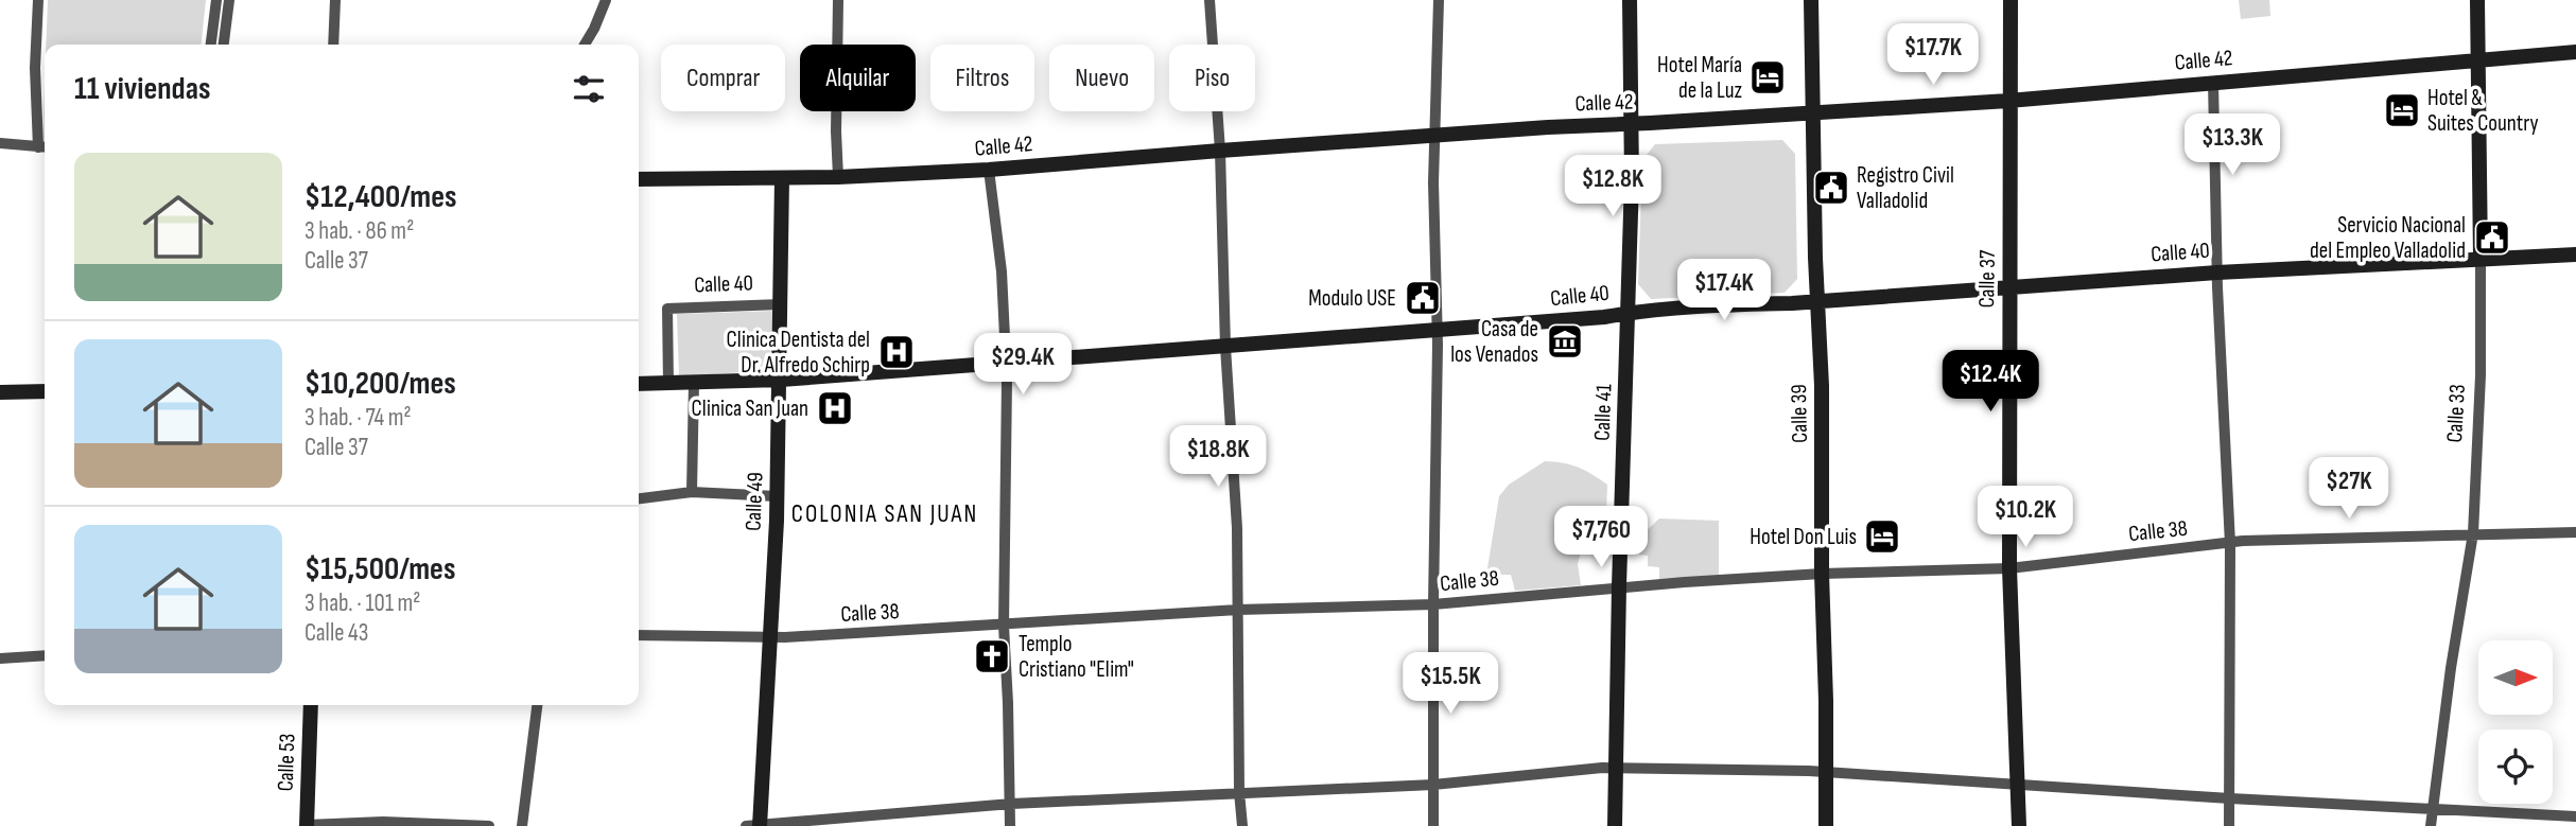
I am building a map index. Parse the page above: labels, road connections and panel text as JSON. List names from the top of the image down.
{
  "streets": {
    "main road": [
      "Calle 42",
      "Calle 40",
      "Calle 37",
      "Calle 41",
      "Calle 39",
      "Calle 33",
      "Calle 49",
      "Calle 53"
    ],
    "street": ["Calle 38"]
  },
  "crossings": [
    ["Calle 42", "Calle 37"],
    ["Calle 42", "Calle 41"],
    ["Calle 42", "Calle 39"],
    ["Calle 42", "Calle 33"],
    ["Calle 42", "Calle 49"],
    ["Calle 40", "Calle 37"],
    ["Calle 40", "Calle 41"],
    ["Calle 40", "Calle 39"],
    ["Calle 40", "Calle 33"],
    ["Calle 40", "Calle 49"],
    ["Calle 37", "Calle 38"],
    ["Calle 41", "Calle 38"],
    ["Calle 39", "Calle 38"],
    ["Calle 33", "Calle 38"],
    ["Calle 49", "Calle 38"]
  ],
  "districts": ["COLONIA SAN JUAN"],
  "places": {
    "hotel": ["Hotel María de la Luz", "Hotel & Suites Country", "Hotel Don Luis"],
    "public building": ["Registro Civil Valladolid", "Servicio Nacional del Empleo Valladolid", "Modulo USE"],
    "museum": ["Casa de los Venados"],
    "hospital": ["Clinica Dentista del Dr. Alfredo Schirp", "Clinica San Juan"],
    "church": ["Templo Cristiano \"Elim\""]
  },
  "north": "right",
  "page": {
    "price": [
      "$17.7K",
      "$13.3K",
      "$12.8K",
      "$17.4K",
      "$29.4K",
      "$12.4K",
      "$18.8K",
      "$27K",
      "$10.2K",
      "$7,760",
      "$15.5K"
    ],
    "chip": [
      "Comprar",
      "Alquilar",
      "Filtros",
      "Nuevo",
      "Piso"
    ],
    "heading": "11 viviendas",
    "list": [
      {
        "name": "$12,400/mes",
        "note": "3 hab. · 86 m² · Calle 37"
      },
      {
        "name": "$10,200/mes",
        "note": "3 hab. · 74 m² · Calle 37"
      },
      {
        "name": "$15,500/mes",
        "note": "3 hab. · 101 m² · Calle 43"
      }
    ]
  }
}
